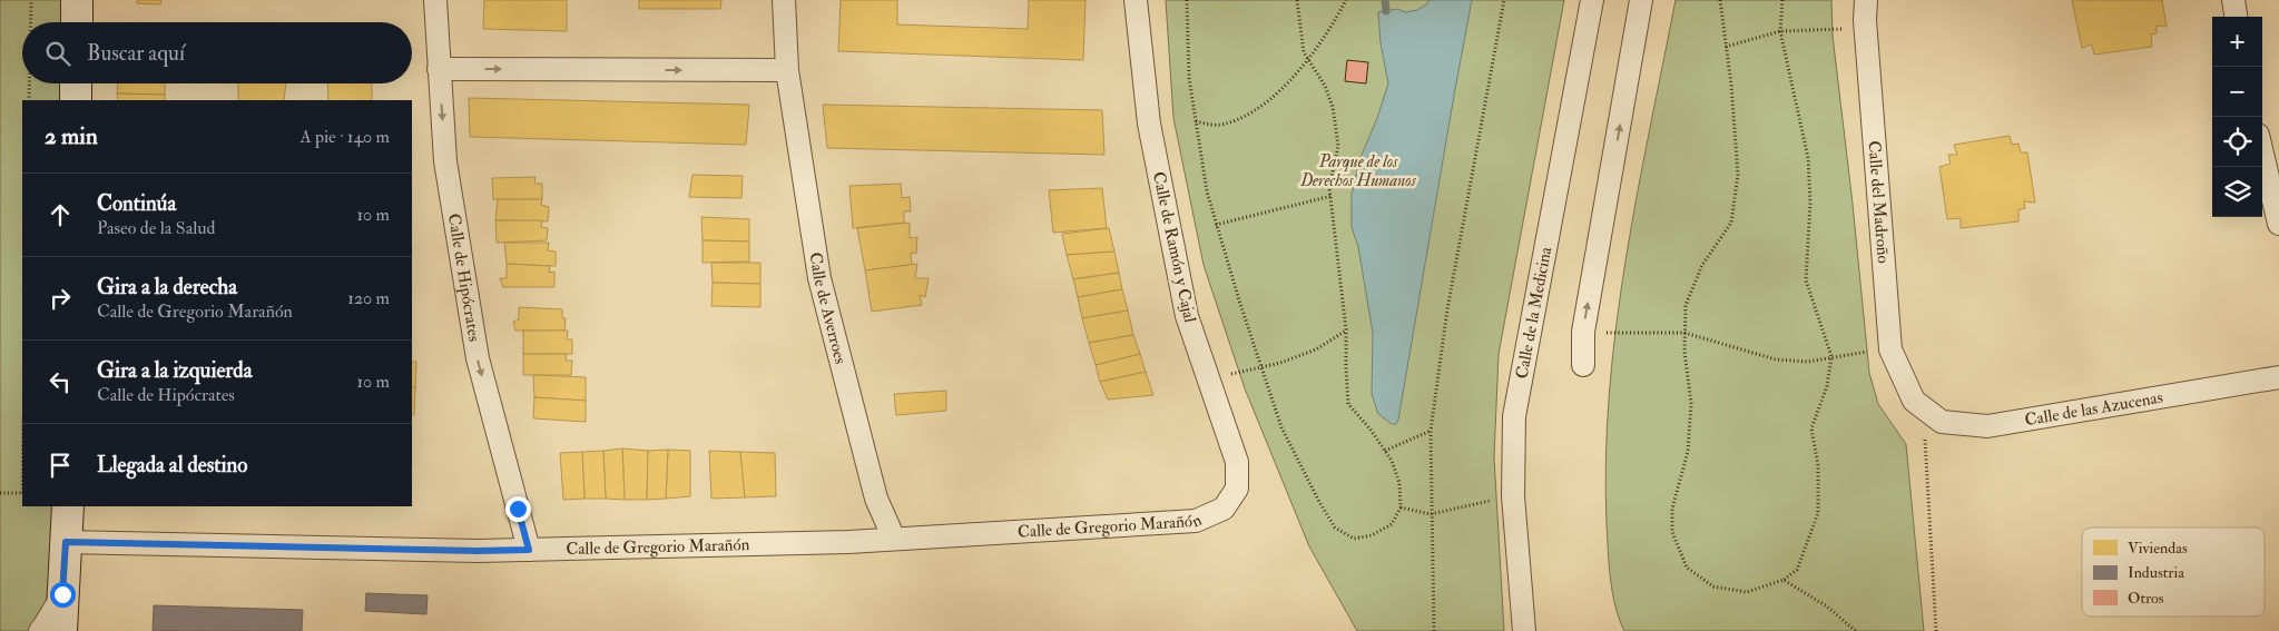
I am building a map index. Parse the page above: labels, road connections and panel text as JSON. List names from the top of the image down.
{
  "streets": {
    "street": [
      "Calle del Madroño",
      "Calle de Ramón y Cajal",
      "Calle de Hipócrates",
      "Calle de Averroes",
      "Calle de la Medicina",
      "Calle de las Azucenas",
      "Calle de Gregorio Marañón"
    ]
  },
  "crossings": [
    ["Calle del Madroño", "Calle de las Azucenas"],
    ["Calle de Ramón y Cajal", "Calle de Gregorio Marañón"],
    ["Calle de Hipócrates", "Calle de Gregorio Marañón"],
    ["Calle de Averroes", "Calle de Gregorio Marañón"]
  ],
  "one_way": ["Calle de Hipócrates"],
  "parks": ["Parque de los Derechos Humanos"],
  "legend": ["Viviendas", "Industria", "Otros"],
  "page": {
    "map_buttons": ["+", "−"],
    "search": "Buscar aquí",
    "heading": ["2 min", "A pie · 140 m"],
    "list": [
      ["Continúa", "Paseo de la Salud", "10 m"],
      ["Gira a la derecha", "Calle de Gregorio Marañón", "120 m"],
      ["Gira a la izquierda", "Calle de Hipócrates", "10 m"],
      "Llegada al destino"
    ]
  }
}
